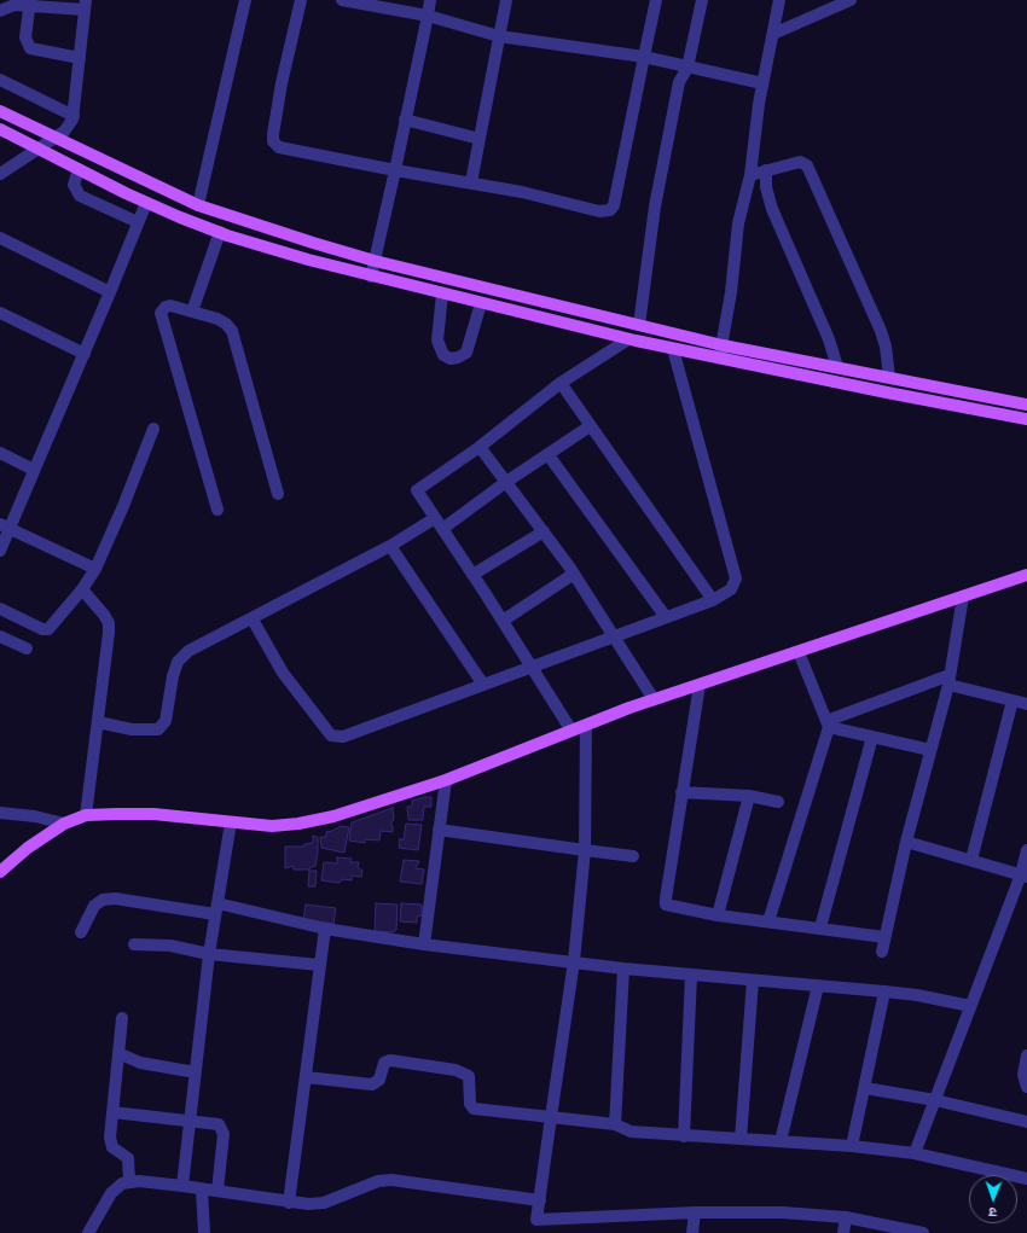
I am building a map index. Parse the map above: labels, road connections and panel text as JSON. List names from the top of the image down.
{
  "north": "bottom"
}
